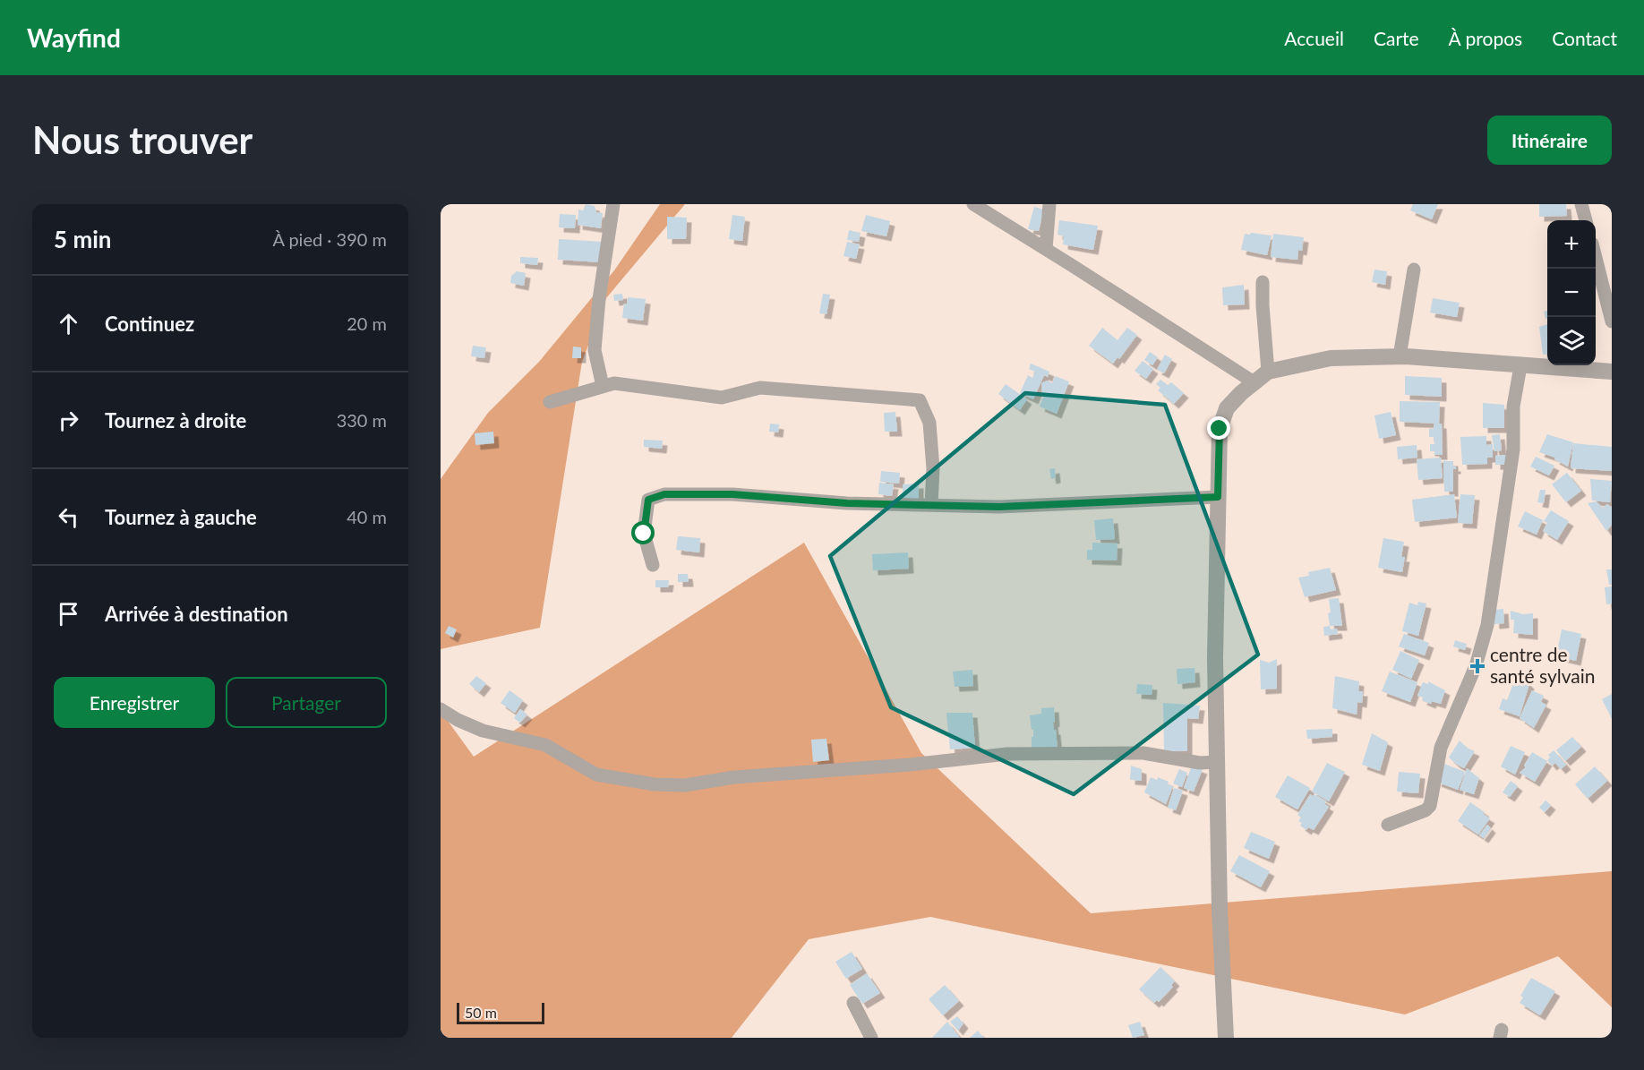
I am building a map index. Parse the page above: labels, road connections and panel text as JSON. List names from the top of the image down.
{
  "places": {
    "health": ["centre de santé sylvain"]
  },
  "scale_bar": "50 m",
  "page": {
    "header": "Wayfind",
    "nav": [
      "Accueil",
      "Carte",
      "À propos",
      "Contact"
    ],
    "buttons": [
      "Itinéraire",
      ["Enregistrer", "Partager"]
    ],
    "title": "Nous trouver",
    "heading": ["5 min", "À pied · 390 m"],
    "map_buttons": ["+", "−"],
    "list": [
      ["Continuez", "20 m"],
      ["Tournez à droite", "330 m"],
      ["Tournez à gauche", "40 m"],
      "Arrivée à destination"
    ],
    "scale": "50 m"
  }
}
